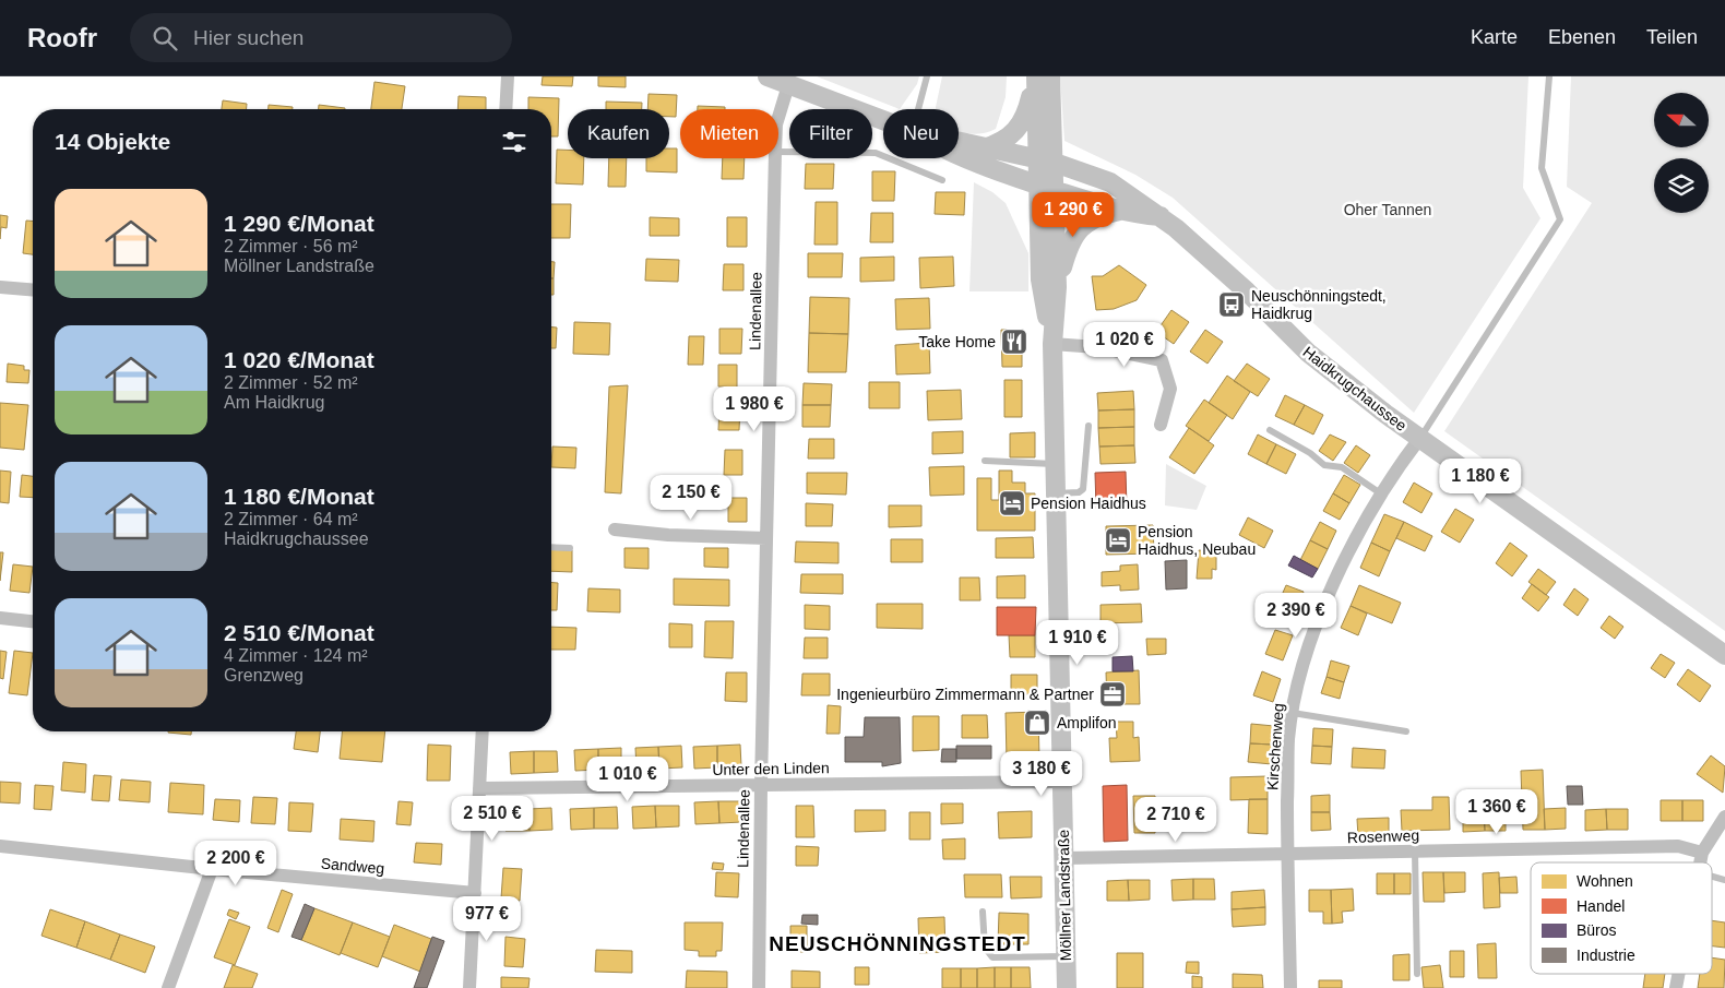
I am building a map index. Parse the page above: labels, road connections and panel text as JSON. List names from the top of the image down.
{
  "streets": {
    "main road": ["Haidkrugchaussee", "Möllner Landstraße"],
    "street": [
      "Lindenallee",
      "Kirschenweg",
      "Unter den Linden",
      "Rosenweg",
      "Sandweg"
    ]
  },
  "crossings": [
    ["Lindenallee", "Unter den Linden"],
    ["Haidkrugchaussee", "Kirschenweg"],
    ["Haidkrugchaussee", "Möllner Landstraße"],
    ["Kirschenweg", "Rosenweg"],
    ["Unter den Linden", "Möllner Landstraße"],
    ["Rosenweg", "Möllner Landstraße"]
  ],
  "districts": ["NEUSCHÖNNINGSTEDT"],
  "parks": ["Oher Tannen"],
  "places": {
    "bus stop": ["Neuschönningstedt, Haidkrug"],
    "restaurant": ["Take Home"],
    "hotel": ["Pension Haidhus", "Pension Haidhus, Neubau"],
    "office": ["Ingenieurbüro Zimmermann & Partner"],
    "shop": ["Amplifon"]
  },
  "legend": [
    "Wohnen",
    "Handel",
    "Büros",
    "Industrie"
  ],
  "north": "left",
  "page": {
    "header": "Roofr",
    "search": "Hier suchen",
    "nav": ["Karte", "Ebenen", "Teilen"],
    "chip": [
      "Kaufen",
      "Mieten",
      "Filter",
      "Neu"
    ],
    "heading": "14 Objekte",
    "list": [
      {
        "name": "1 290 €/Monat",
        "note": "2 Zimmer · 56 m² · Möllner Landstraße"
      },
      {
        "name": "1 020 €/Monat",
        "note": "2 Zimmer · 52 m² · Am Haidkrug"
      },
      {
        "name": "1 180 €/Monat",
        "note": "2 Zimmer · 64 m² · Haidkrugchaussee"
      },
      {
        "name": "2 510 €/Monat",
        "note": "4 Zimmer · 124 m² · Grenzweg"
      }
    ],
    "price": [
      "1 290 €",
      "1 020 €",
      "1 980 €",
      "1 180 €",
      "2 150 €",
      "2 390 €",
      "1 910 €",
      "3 180 €",
      "1 010 €",
      "1 360 €",
      "2 510 €",
      "2 710 €",
      "2 200 €",
      "977 €"
    ]
  }
}
